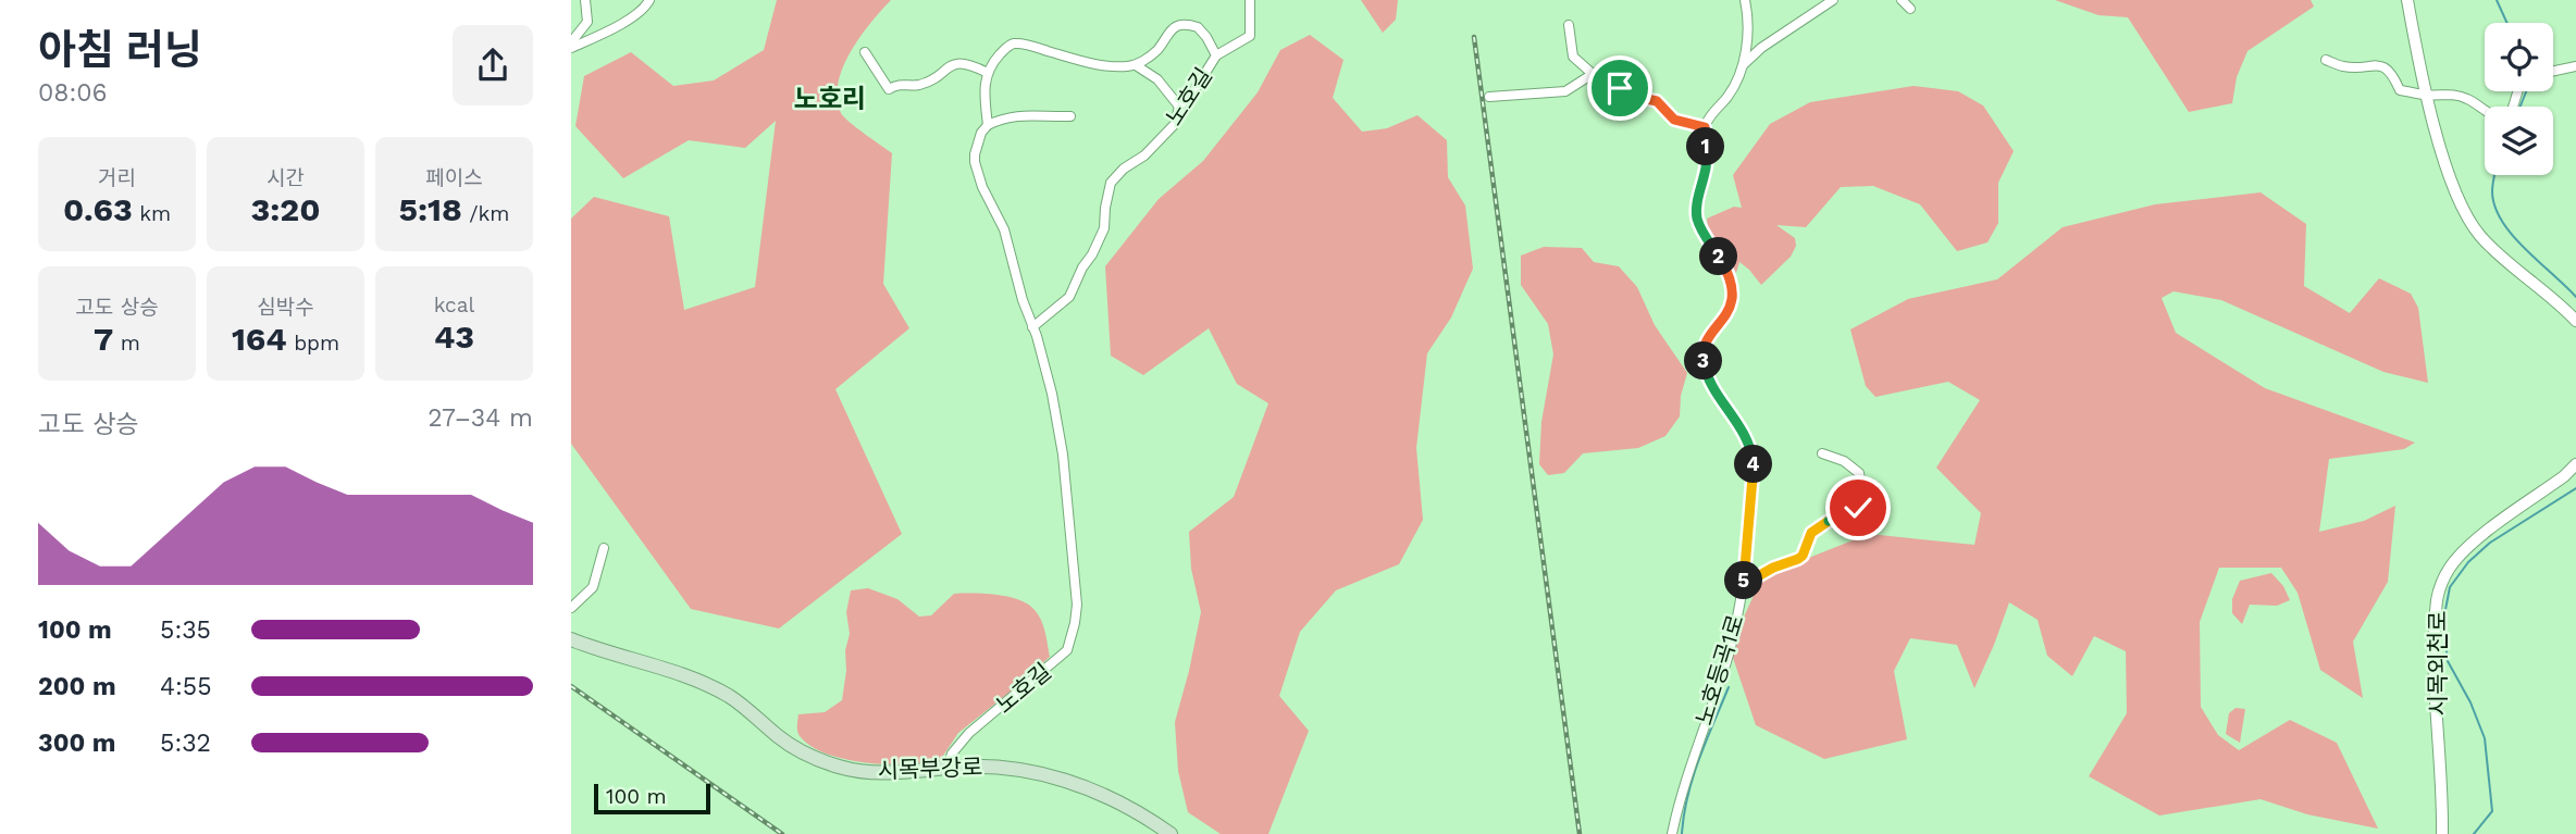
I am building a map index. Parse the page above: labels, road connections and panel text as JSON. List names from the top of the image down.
{
  "streets": {
    "main road": ["시목부강로"],
    "street": ["노호길", "시목외천로", "노호등곡1로"]
  },
  "crossings": [
    ["노호길", "시목부강로"]
  ],
  "districts": ["노호리"],
  "scale_bar": "100 m",
  "page": {
    "heading": ["아침 러닝", "08:06"],
    "pins": [
      "1",
      "2",
      "3",
      "4",
      "5"
    ],
    "stats": [
      ["거리", "0.63 km"],
      ["시간", "3:20"],
      ["페이스", "5:18 /km"],
      ["고도 상승", "7 m"],
      ["심박수", "164 bpm"],
      ["kcal", "43"]
    ],
    "chart": ["고도 상승", "27–34 m"],
    "list": [
      {
        "name": "100 m",
        "note": "5:35"
      },
      {
        "name": "200 m",
        "note": "4:55"
      },
      {
        "name": "300 m",
        "note": "5:32"
      }
    ],
    "scale": "100 m"
  }
}
